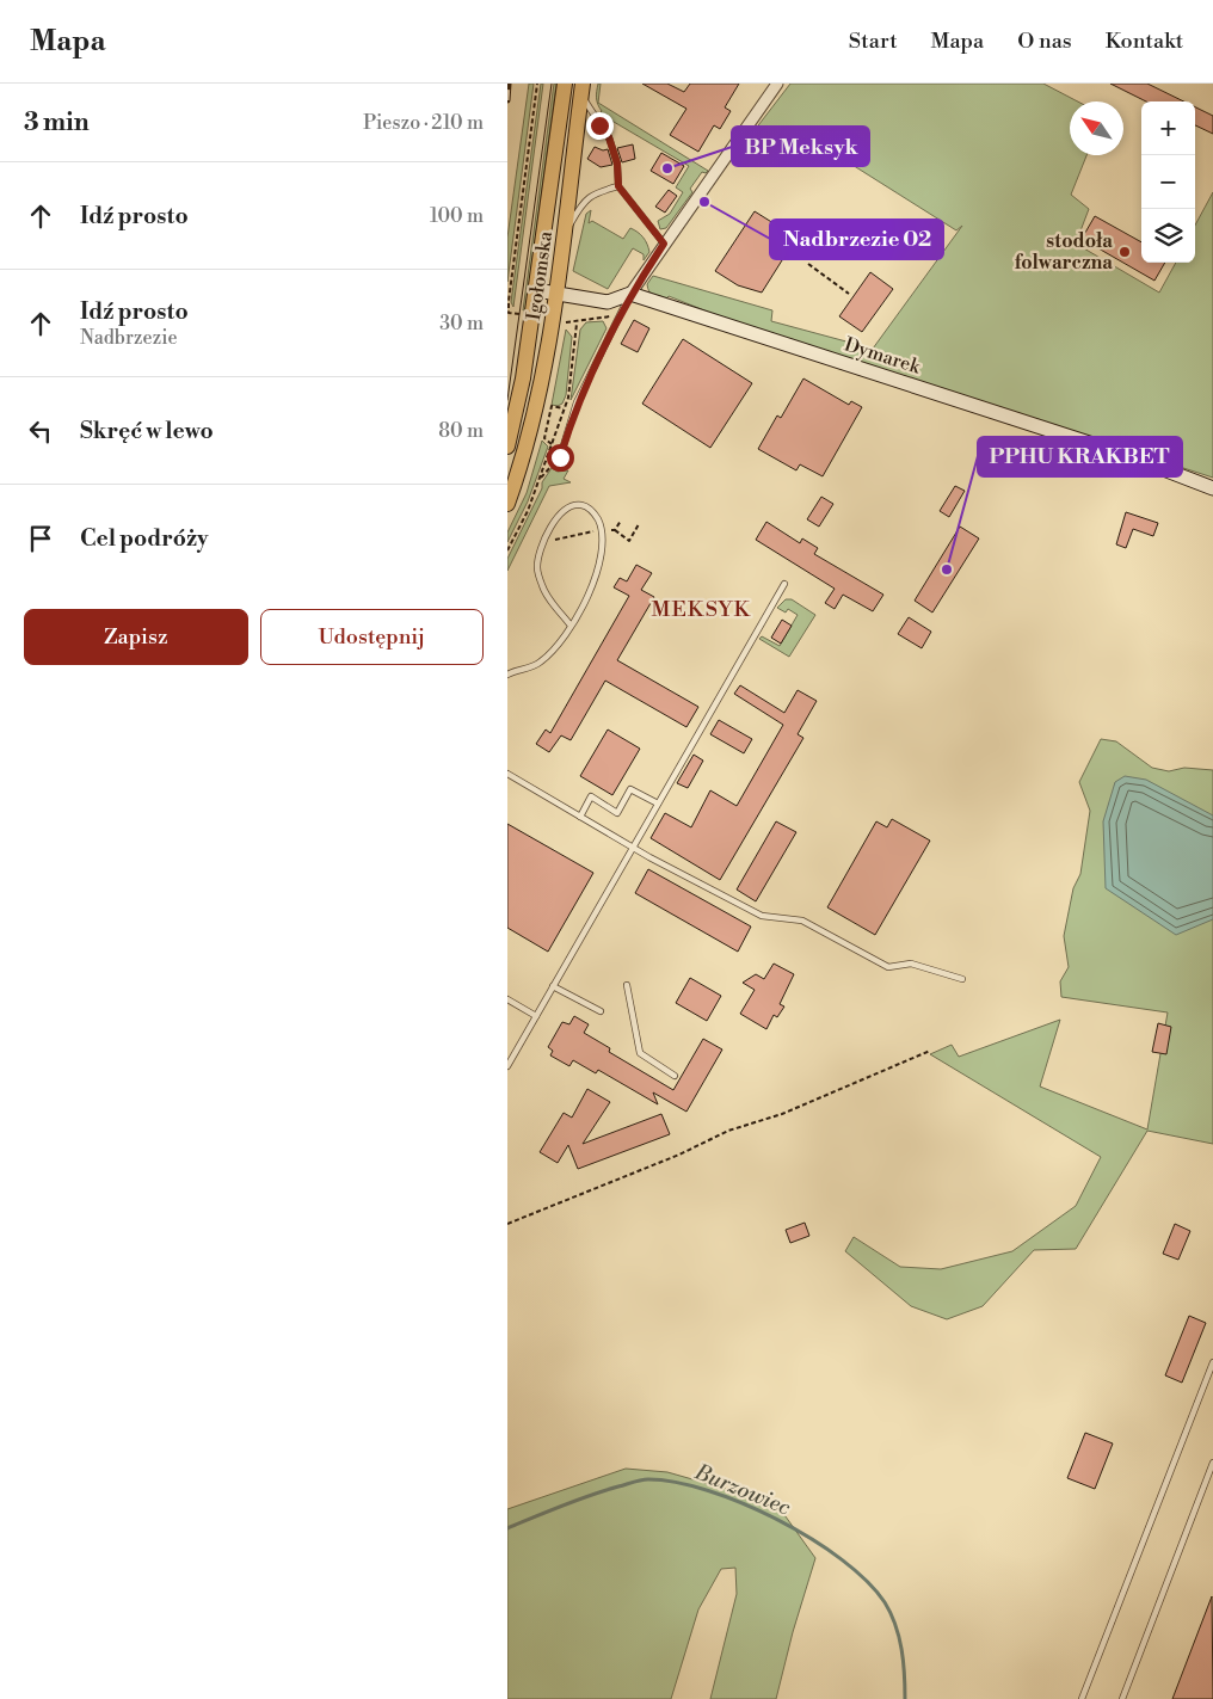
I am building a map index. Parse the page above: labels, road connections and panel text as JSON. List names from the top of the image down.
{
  "streets": {
    "main road": ["Igołomska"],
    "street": ["Dymarek"]
  },
  "crossings": [
    ["Igołomska", "Dymarek"]
  ],
  "districts": ["MEKSYK"],
  "water": ["Burzowiec"],
  "places": [
    "BP Meksyk",
    "Nadbrzezie 02",
    "stodoła folwarczna",
    "PPHU KRAKBET"
  ],
  "north": "top left",
  "page": {
    "header": "Mapa",
    "nav": [
      "Start",
      "Mapa",
      "O nas",
      "Kontakt"
    ],
    "heading": ["3 min", "Pieszo · 210 m"],
    "map_buttons": ["+", "−"],
    "list": [
      ["Idź prosto", "100 m"],
      ["Idź prosto", "Nadbrzezie", "30 m"],
      ["Skręć w lewo", "80 m"],
      "Cel podróży"
    ],
    "buttons": ["Zapisz", "Udostępnij"]
  }
}
